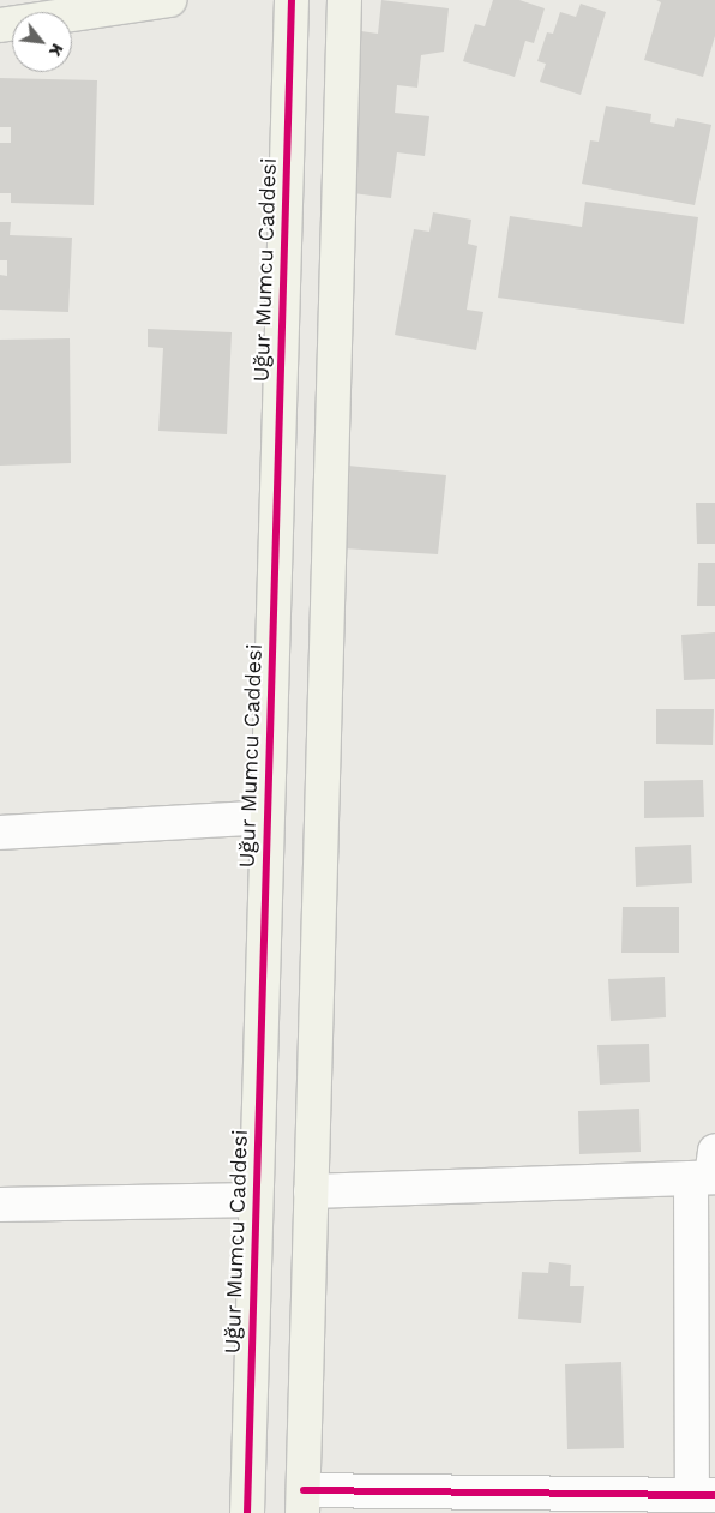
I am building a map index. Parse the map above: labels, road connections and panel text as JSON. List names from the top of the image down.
{
  "streets": {
    "street": ["Uğur Mumcu Caddesi"]
  },
  "north": "bottom right"
}
